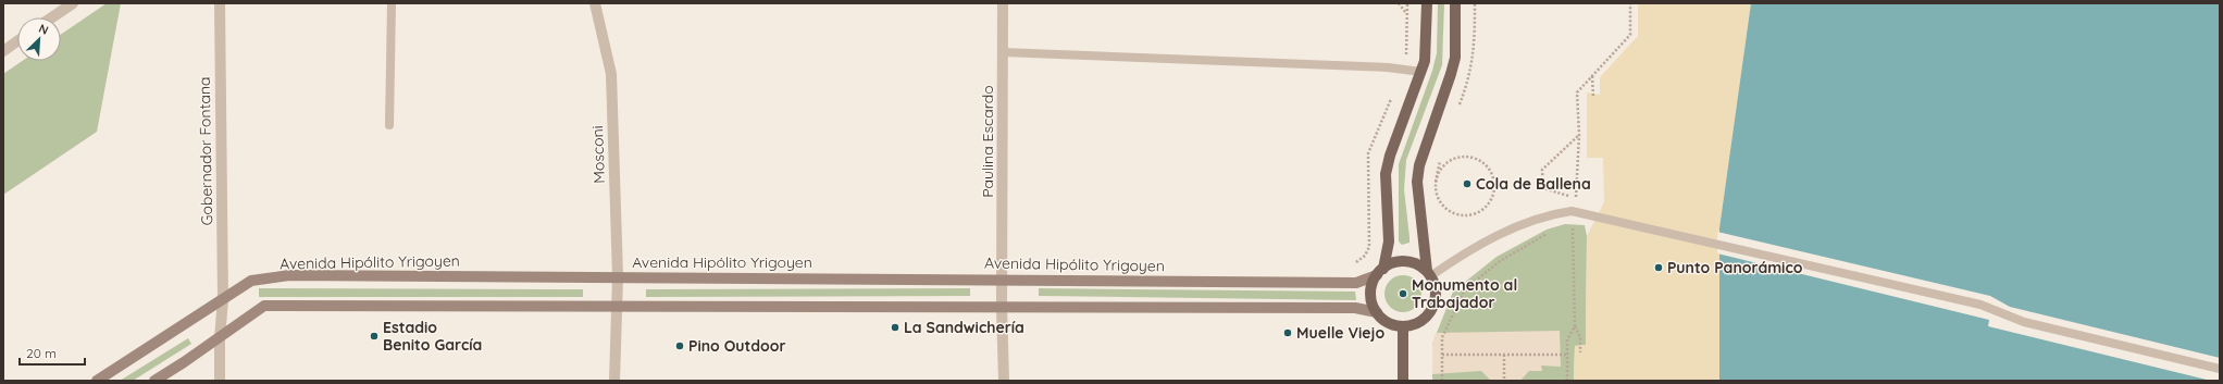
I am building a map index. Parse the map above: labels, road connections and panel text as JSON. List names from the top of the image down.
{
  "streets": {
    "main road": ["Avenida Hipólito Yrigoyen"],
    "street": ["Paulina Escardo", "Gobernador Fontana", "Mosconi"]
  },
  "crossings": [
    ["Paulina Escardo", "Avenida Hipólito Yrigoyen"],
    ["Gobernador Fontana", "Avenida Hipólito Yrigoyen"],
    ["Mosconi", "Avenida Hipólito Yrigoyen"]
  ],
  "places": [
    "Cola de Ballena",
    "Punto Panorámico",
    "Monumento al Trabajador",
    "La Sandwichería",
    "Muelle Viejo",
    "Estadio Benito García",
    "Pino Outdoor"
  ],
  "scale_bar": "20 m",
  "north": "top right"
}
